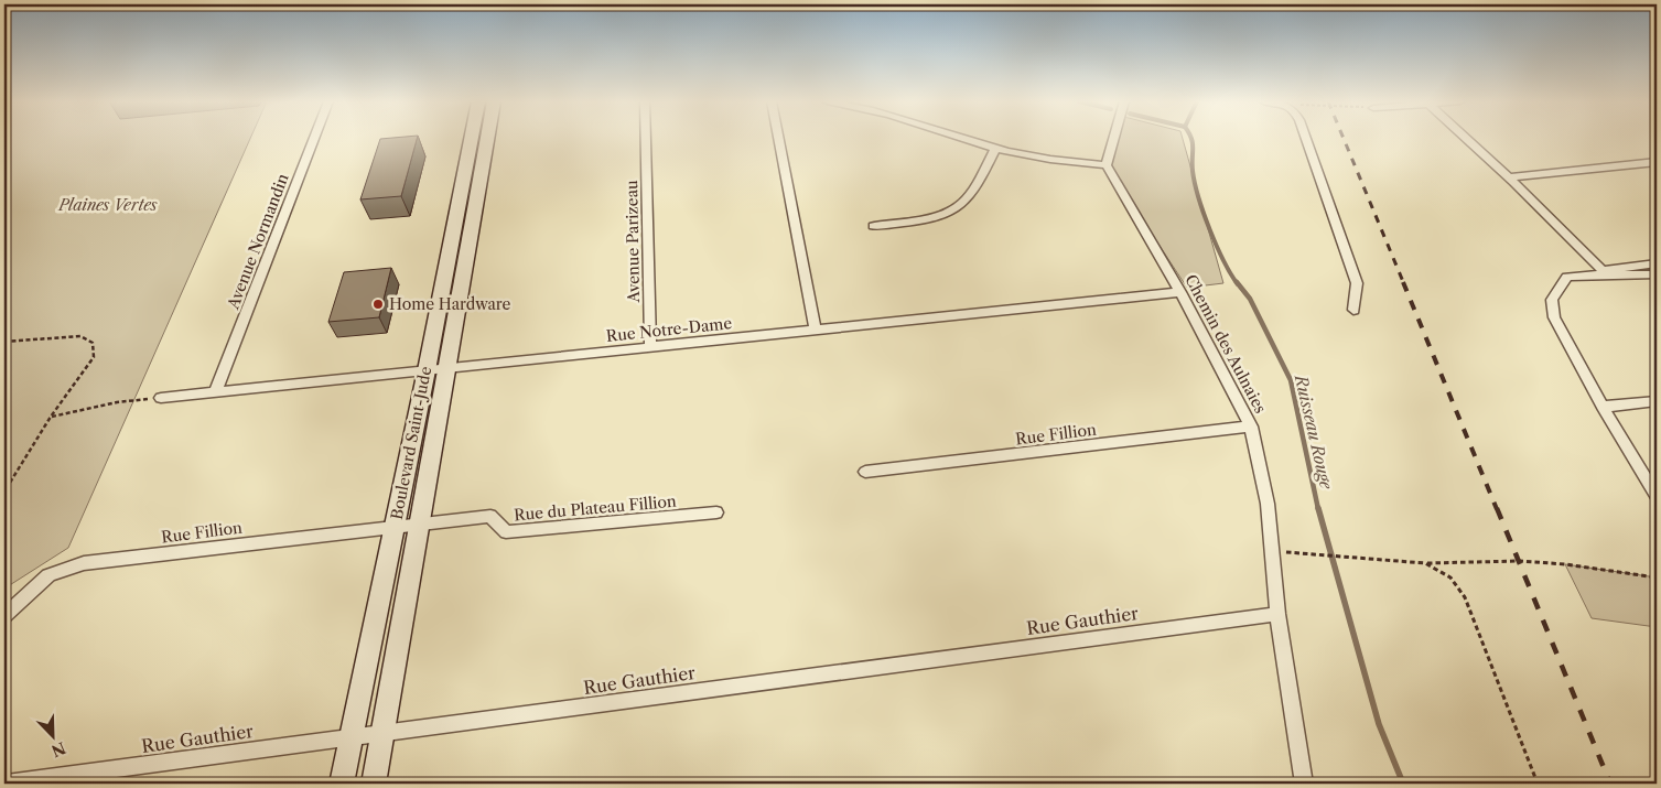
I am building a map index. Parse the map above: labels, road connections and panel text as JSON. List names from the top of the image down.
{
  "streets": {
    "street": [
      "Avenue Normandin",
      "Avenue Parizeau",
      "Rue Notre-Dame",
      "Chemin des Aulnaies",
      "Rue Fillion",
      "Boulevard Saint-Jude",
      "Rue du Plateau Fillion",
      "Rue Gauthier"
    ]
  },
  "crossings": [
    ["Avenue Normandin", "Rue Notre-Dame"],
    ["Avenue Parizeau", "Rue Notre-Dame"],
    ["Rue Notre-Dame", "Chemin des Aulnaies"],
    ["Rue Notre-Dame", "Boulevard Saint-Jude"],
    ["Chemin des Aulnaies", "Rue Fillion"],
    ["Chemin des Aulnaies", "Rue Gauthier"],
    ["Rue Fillion", "Boulevard Saint-Jude"],
    ["Rue Fillion", "Rue du Plateau Fillion"],
    ["Boulevard Saint-Jude", "Rue du Plateau Fillion"],
    ["Boulevard Saint-Jude", "Rue Gauthier"]
  ],
  "water": ["Ruisseau Rouge"],
  "parks": ["Plaines Vertes"],
  "places": ["Home Hardware"],
  "north": "bottom right"
}
